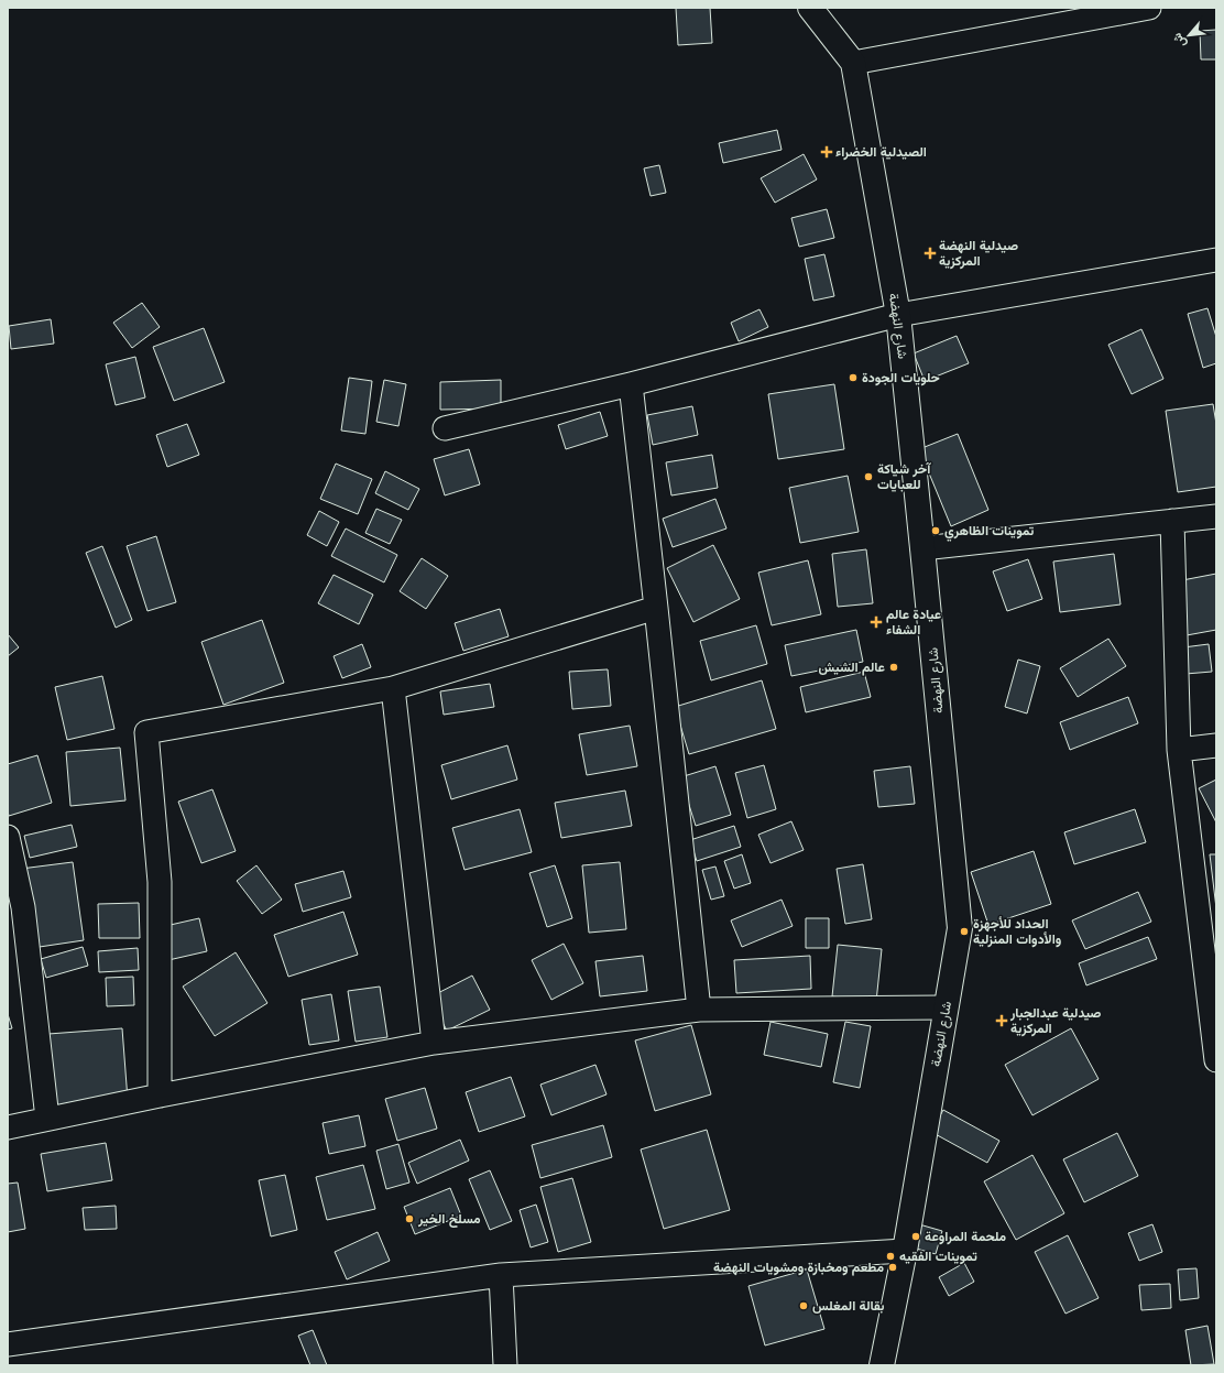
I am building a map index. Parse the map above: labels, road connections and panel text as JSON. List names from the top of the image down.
{
  "streets": {
    "street": ["شارع النهضة"]
  },
  "places": {
    "health": [
      "الصيدلية الخضراء",
      "صيدلية النهضة المركزية",
      "عيادة عالم الشفاء",
      "صيدلية عبدالجبار المركزية"
    ],
    "other": [
      "حلويات الجودة",
      "آخر شياكة للعبايات",
      "تموينات الظاهري",
      "عالم الشيش",
      "الحداد للأجهزة والأدوات المنزلية",
      "مسلخ الخير",
      "ملحمة المراوعة",
      "تموينات الفقيه",
      "مطعم ومخبازة ومشويات النهضة",
      "بقالة المغلس"
    ]
  },
  "north": "bottom left"
}
